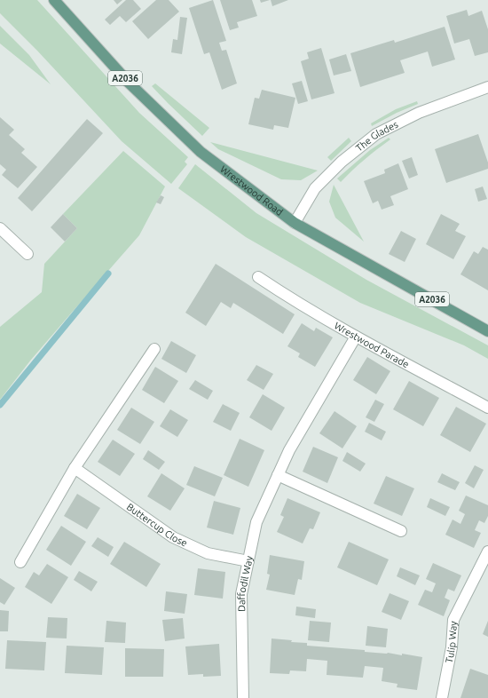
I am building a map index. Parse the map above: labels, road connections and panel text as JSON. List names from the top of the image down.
{
  "streets": {
    "main road": ["A2036", "Wrestwood Road"],
    "street": [
      "The Glades",
      "Wrestwood Parade",
      "Buttercup Close",
      "Daffodil Way",
      "Tulip Way"
    ]
  },
  "crossings": [
    ["The Glades", "Wrestwood Road"],
    ["Wrestwood Parade", "Daffodil Way"],
    ["Buttercup Close", "Daffodil Way"]
  ]
}
